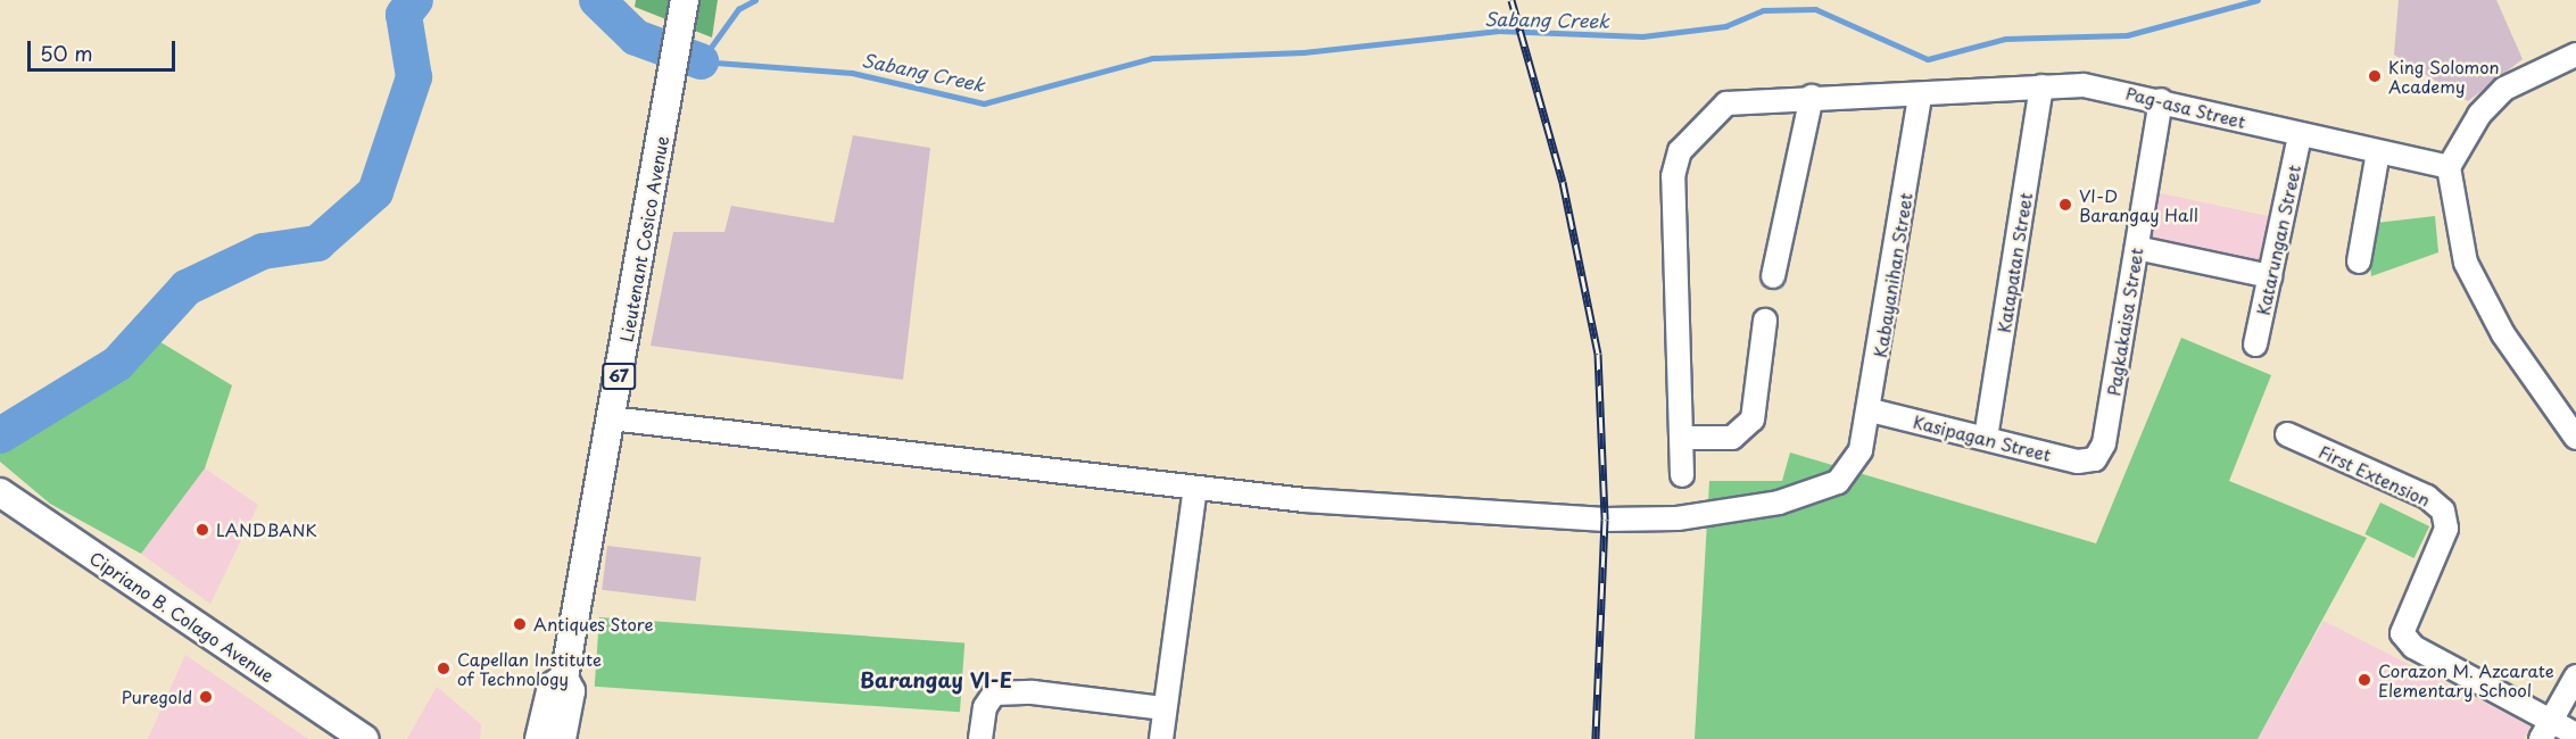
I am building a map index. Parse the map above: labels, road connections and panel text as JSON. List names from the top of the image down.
{
  "streets": {
    "main road": ["Lieutenant Cosico Avenue", "67", "Cipriano B. Colago Avenue"],
    "street": [
      "Pag-asa Street",
      "Katarungan Street",
      "Katapatan Street",
      "Kabayanihan Street",
      "Pagkakaisa Street",
      "Kasipagan Street",
      "First Extension"
    ]
  },
  "crossings": [
    ["Pag-asa Street", "Katarungan Street"],
    ["Pag-asa Street", "Katapatan Street"],
    ["Pag-asa Street", "Kabayanihan Street"],
    ["Pag-asa Street", "Pagkakaisa Street"],
    ["Katapatan Street", "Kasipagan Street"],
    ["Kabayanihan Street", "Kasipagan Street"],
    ["Pagkakaisa Street", "Kasipagan Street"]
  ],
  "districts": ["Barangay VI-E"],
  "water": ["Sabang Creek"],
  "places": [
    "King Solomon Academy",
    "VI-D Barangay Hall",
    "LANDBANK",
    "Antiques Store",
    "Capellan Institute of Technology",
    "Corazon M. Azcarate Elementary School",
    "Puregold"
  ],
  "scale_bar": "50 m"
}
